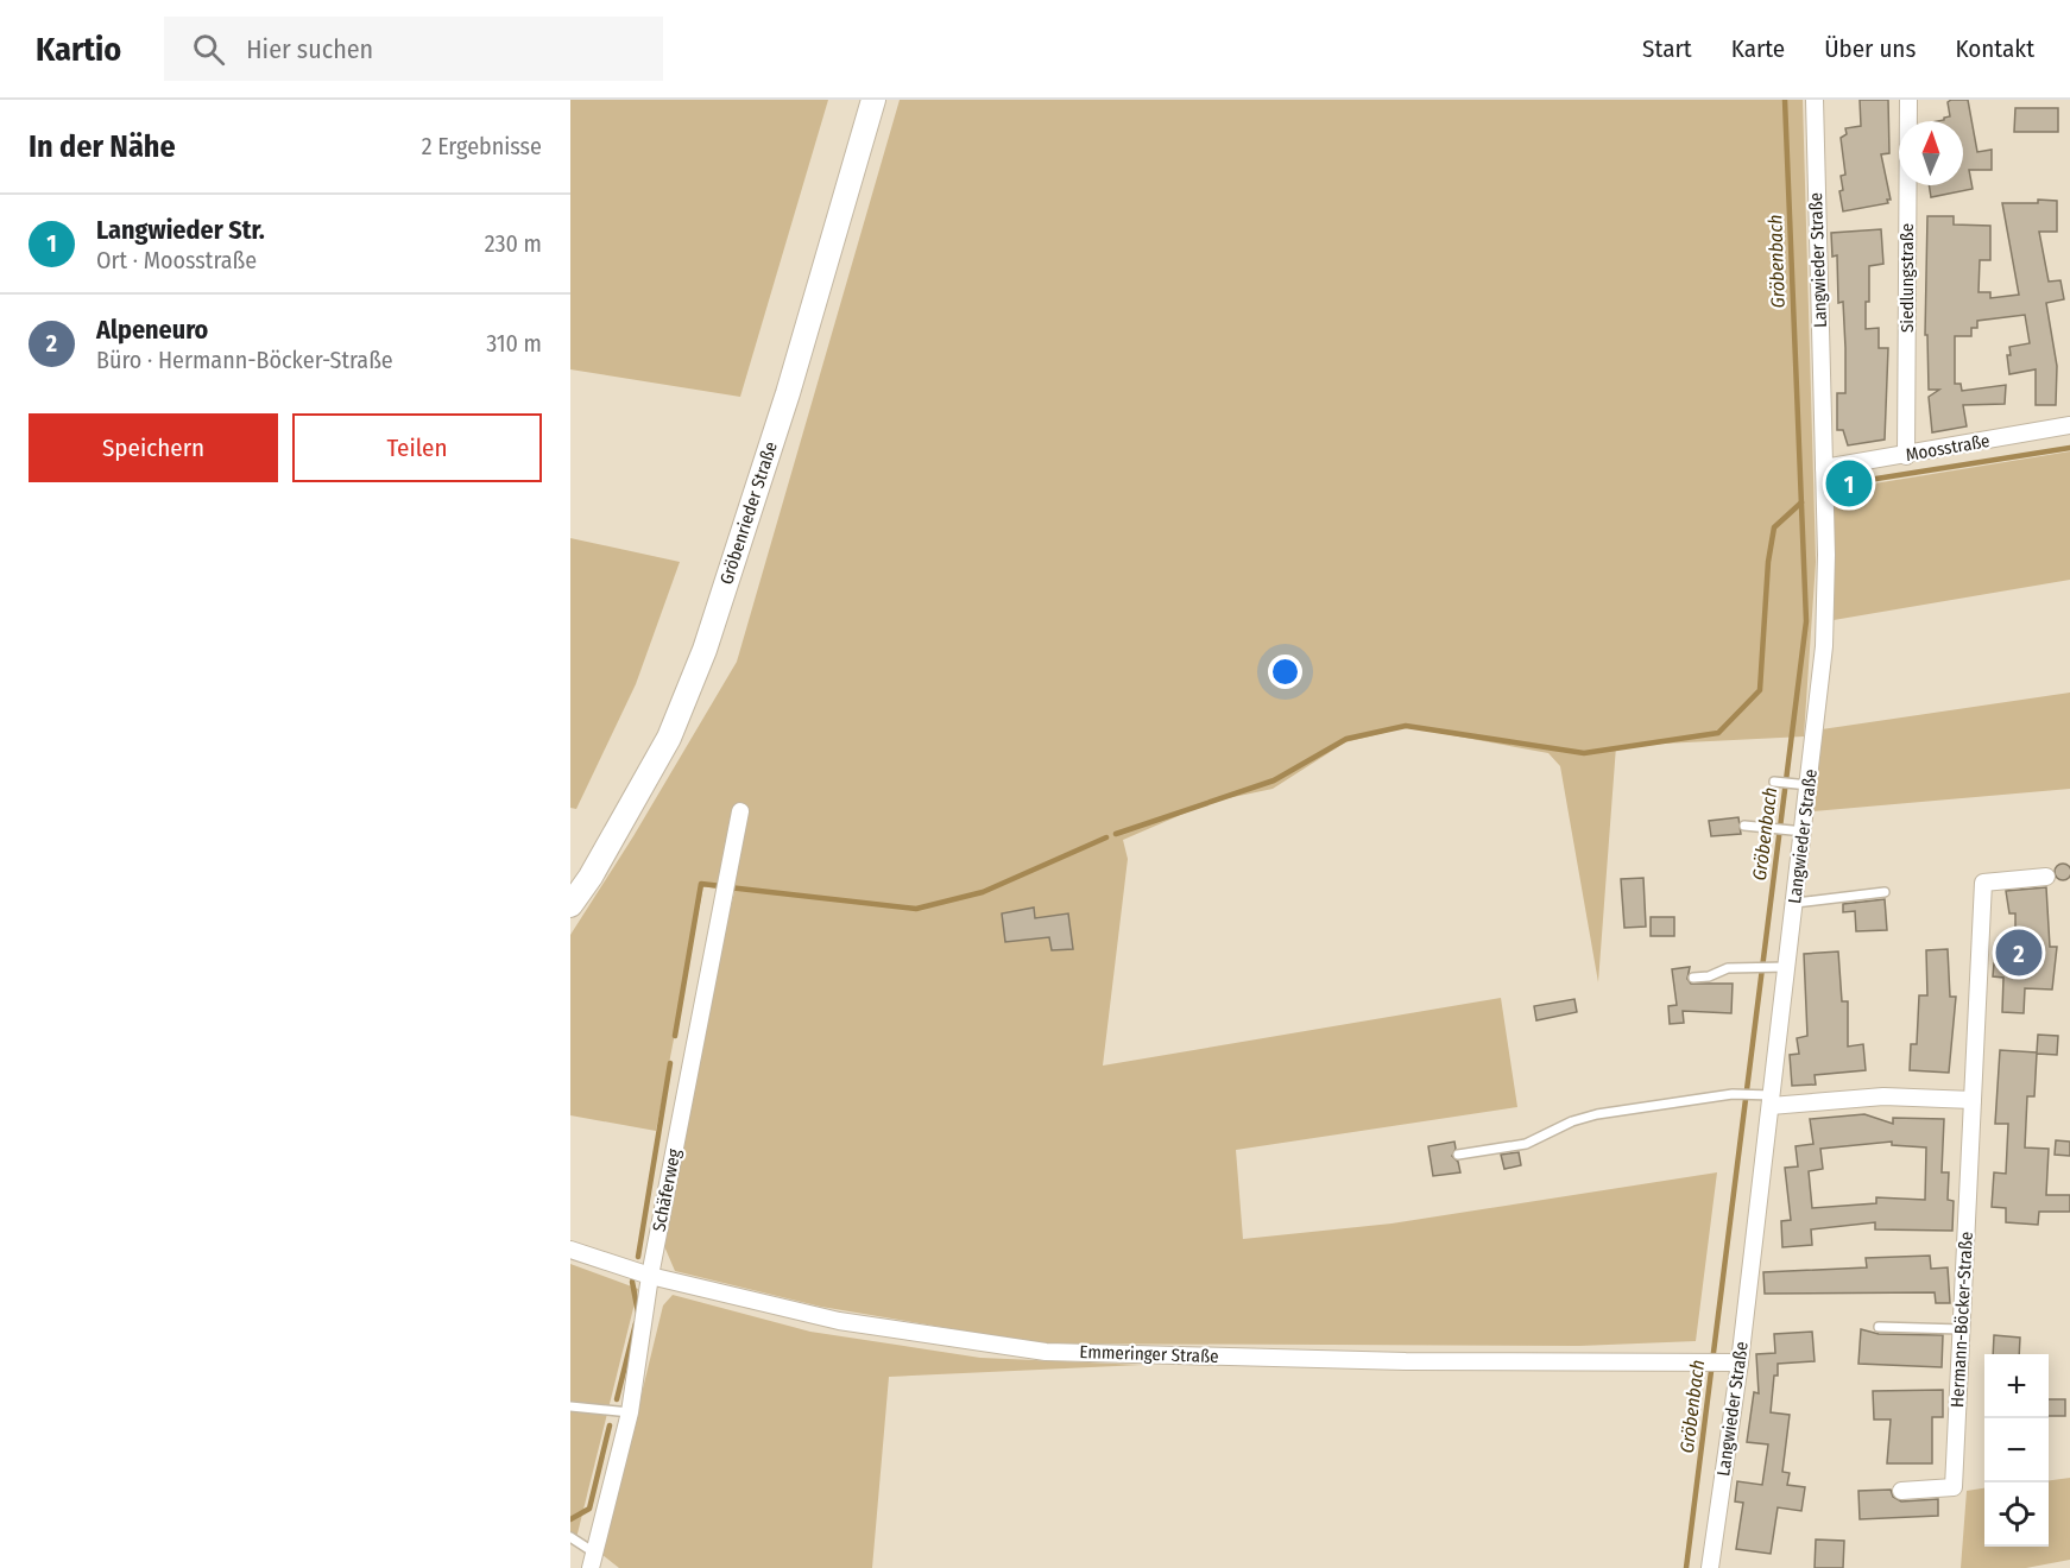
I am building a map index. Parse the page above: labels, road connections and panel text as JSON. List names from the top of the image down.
{
  "streets": {
    "street": [
      "Langwieder Straße",
      "Siedlungstraße",
      "Moosstraße",
      "Gröbenrieder Straße",
      "Schäferweg",
      "Hermann-Böcker-Straße",
      "Emmeringer Straße"
    ]
  },
  "crossings": [
    ["Langwieder Straße", "Moosstraße"],
    ["Langwieder Straße", "Emmeringer Straße"],
    ["Siedlungstraße", "Moosstraße"],
    ["Schäferweg", "Emmeringer Straße"]
  ],
  "water": ["Gröbenbach"],
  "north": "top",
  "page": {
    "header": "Kartio",
    "search": "Hier suchen",
    "nav": [
      "Start",
      "Karte",
      "Über uns",
      "Kontakt"
    ],
    "heading": ["In der Nähe", "2 Ergebnisse"],
    "list": [
      {
        "mark": "1",
        "name": "Langwieder Str.",
        "note": "Ort · Moosstraße",
        "value": "230 m"
      },
      {
        "mark": "2",
        "name": "Alpeneuro",
        "note": "Büro · Hermann-Böcker-Straße",
        "value": "310 m"
      }
    ],
    "buttons": ["Speichern", "Teilen"],
    "pins": ["1", "2"],
    "map_buttons": ["+", "−"]
  }
}
